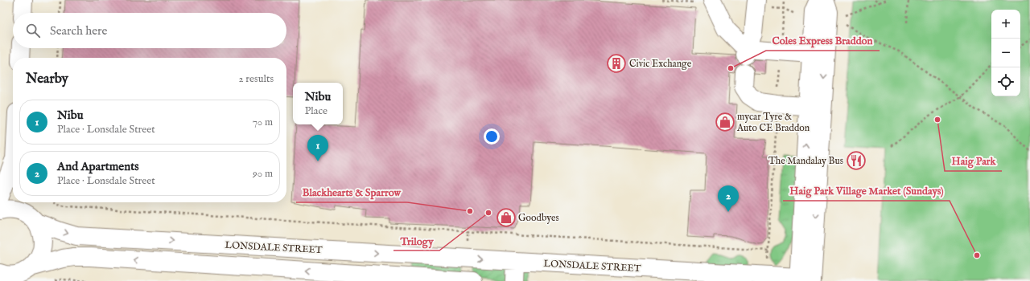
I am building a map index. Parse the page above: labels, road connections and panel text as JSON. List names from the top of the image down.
{
  "streets": {
    "street": ["LONSDALE STREET"]
  },
  "places": {
    "building": ["Civic Exchange"],
    "other": [
      "Coles Express Braddon",
      "Haig Park",
      "Blackhearts & Sparrow",
      "Trilogy",
      "Haig Park Village Market (Sundays)"
    ],
    "shop": ["mycar Tyre & Auto CE Braddon", "Goodbyes"],
    "restaurant": ["The Mandalay Bus"]
  },
  "page": {
    "map_buttons": ["+", "−"],
    "search": "Search here",
    "heading": ["Nearby", "2 results"],
    "popup": ["Nibu", "Place"],
    "list": [
      {
        "mark": "1",
        "name": "Nibu",
        "note": "Place · Lonsdale Street",
        "value": "70 m"
      },
      {
        "mark": "2",
        "name": "And Apartments",
        "note": "Place · Lonsdale Street",
        "value": "90 m"
      }
    ],
    "pins": ["1", "2"]
  }
}
